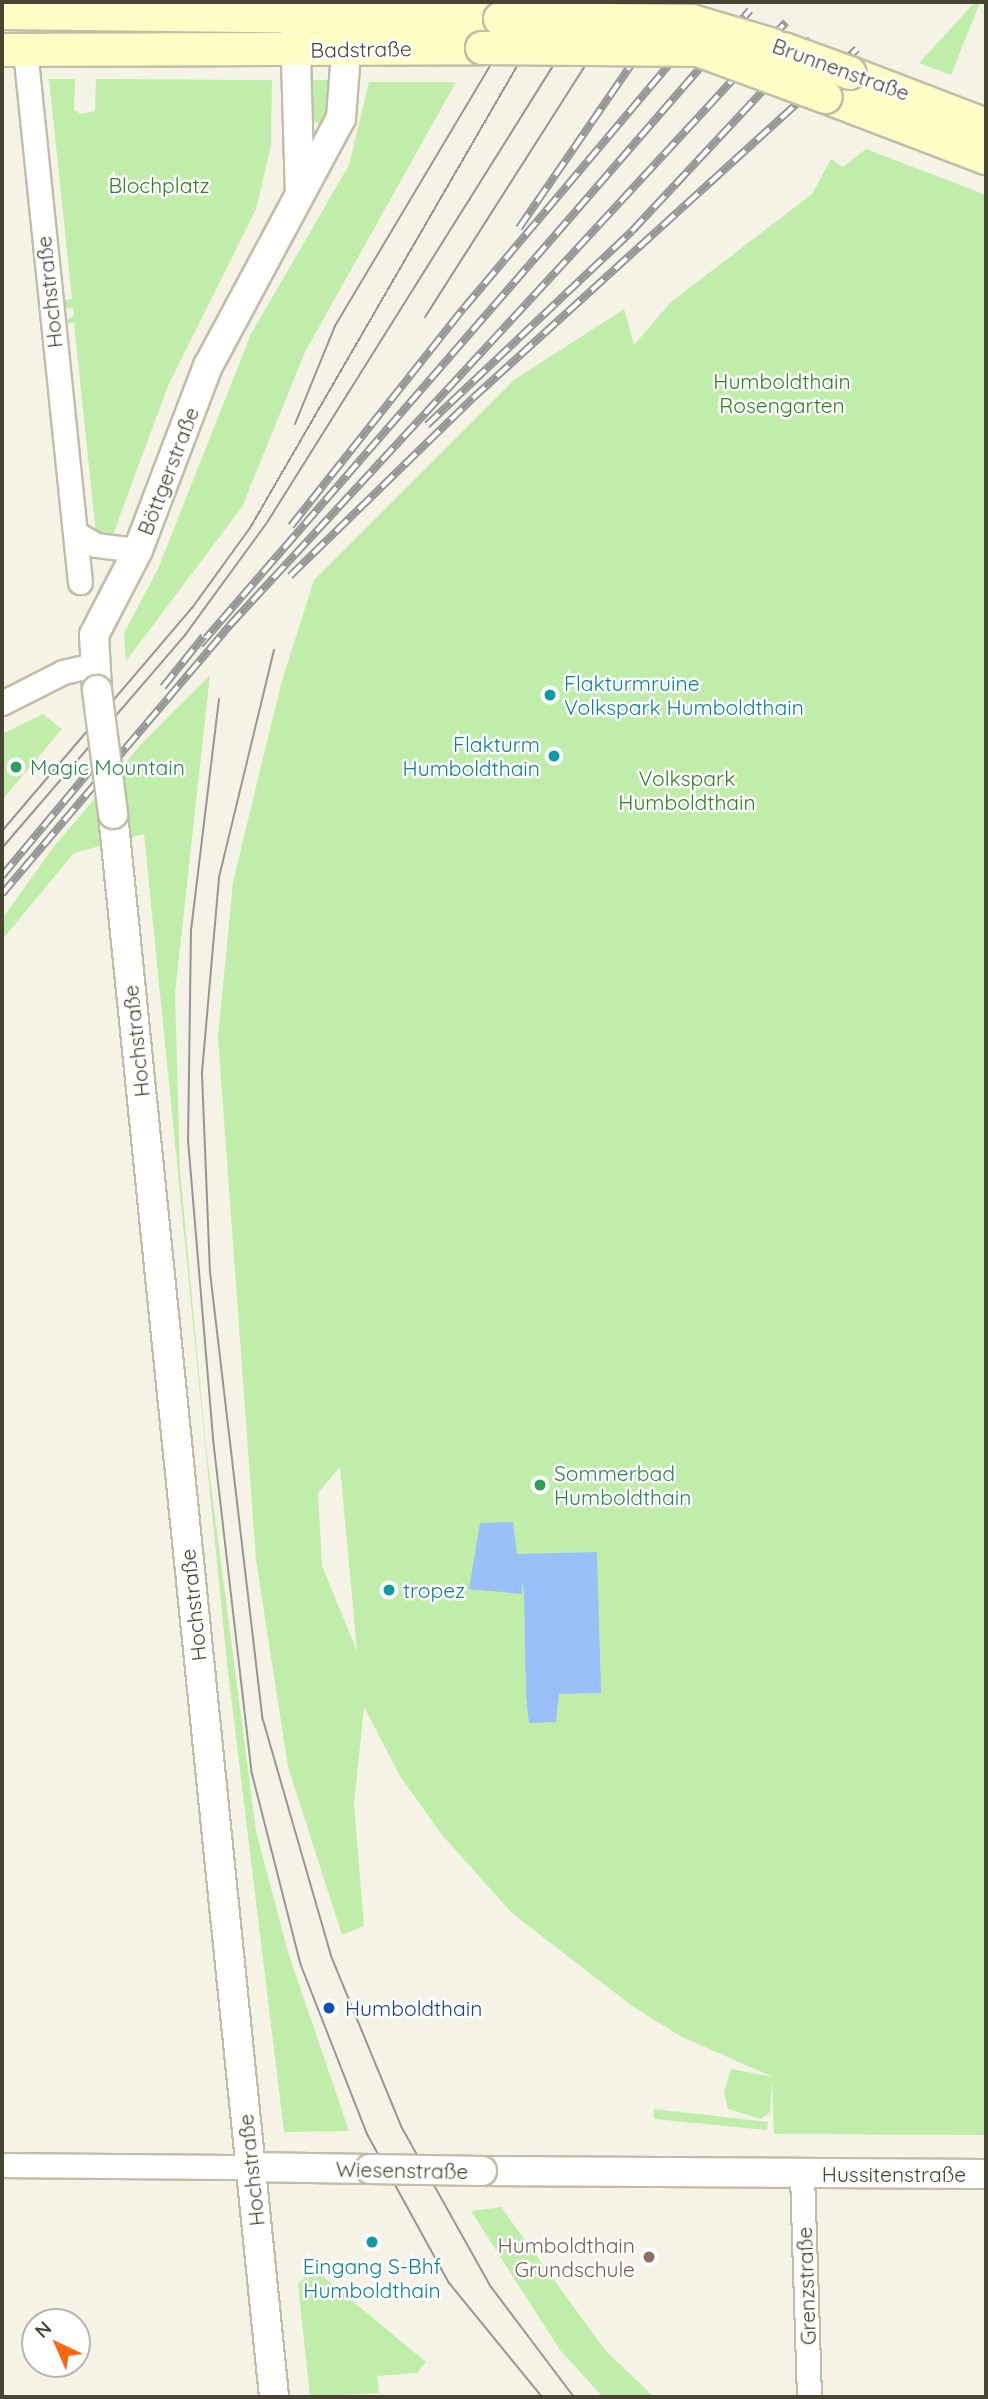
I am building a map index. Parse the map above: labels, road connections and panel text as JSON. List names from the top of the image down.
{
  "streets": {
    "main road": ["Badstraße", "Brunnenstraße"],
    "street": [
      "Hochstraße",
      "Böttgerstraße",
      "Wiesenstraße",
      "Hussitenstraße",
      "Grenzstraße"
    ]
  },
  "crossings": [
    ["Badstraße", "Brunnenstraße"],
    ["Badstraße", "Hochstraße"],
    ["Badstraße", "Böttgerstraße"],
    ["Hochstraße", "Böttgerstraße"],
    ["Hochstraße", "Wiesenstraße"],
    ["Wiesenstraße", "Hussitenstraße"],
    ["Wiesenstraße", "Grenzstraße"],
    ["Hussitenstraße", "Grenzstraße"]
  ],
  "parks": ["Blochplatz", "Humboldthain Rosengarten", "Volkspark Humboldthain"],
  "places": [
    "Flakturmruine Volkspark Humboldthain",
    "Flakturm Humboldthain",
    "Magic Mountain",
    "Sommerbad Humboldthain",
    "tropez",
    "Humboldthain",
    "Eingang S-Bhf Humboldthain",
    "Humboldthain Grundschule"
  ],
  "north": "top left"
}
